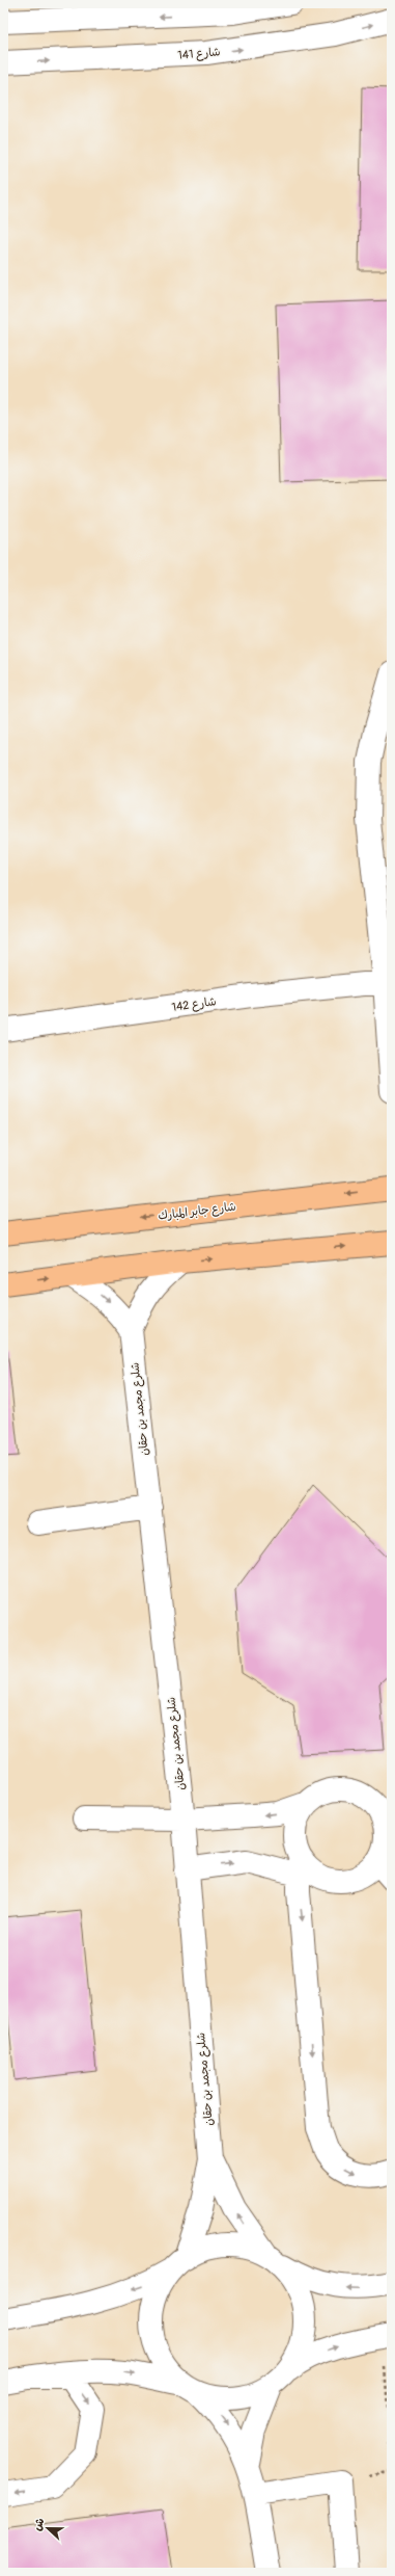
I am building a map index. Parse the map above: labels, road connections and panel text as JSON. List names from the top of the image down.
{
  "streets": {
    "main road": ["شارع جابر المبارك"],
    "street": ["شارع 141", "شارع 142", "شلرع مجمد بن حقان"]
  },
  "north": "left"
}
